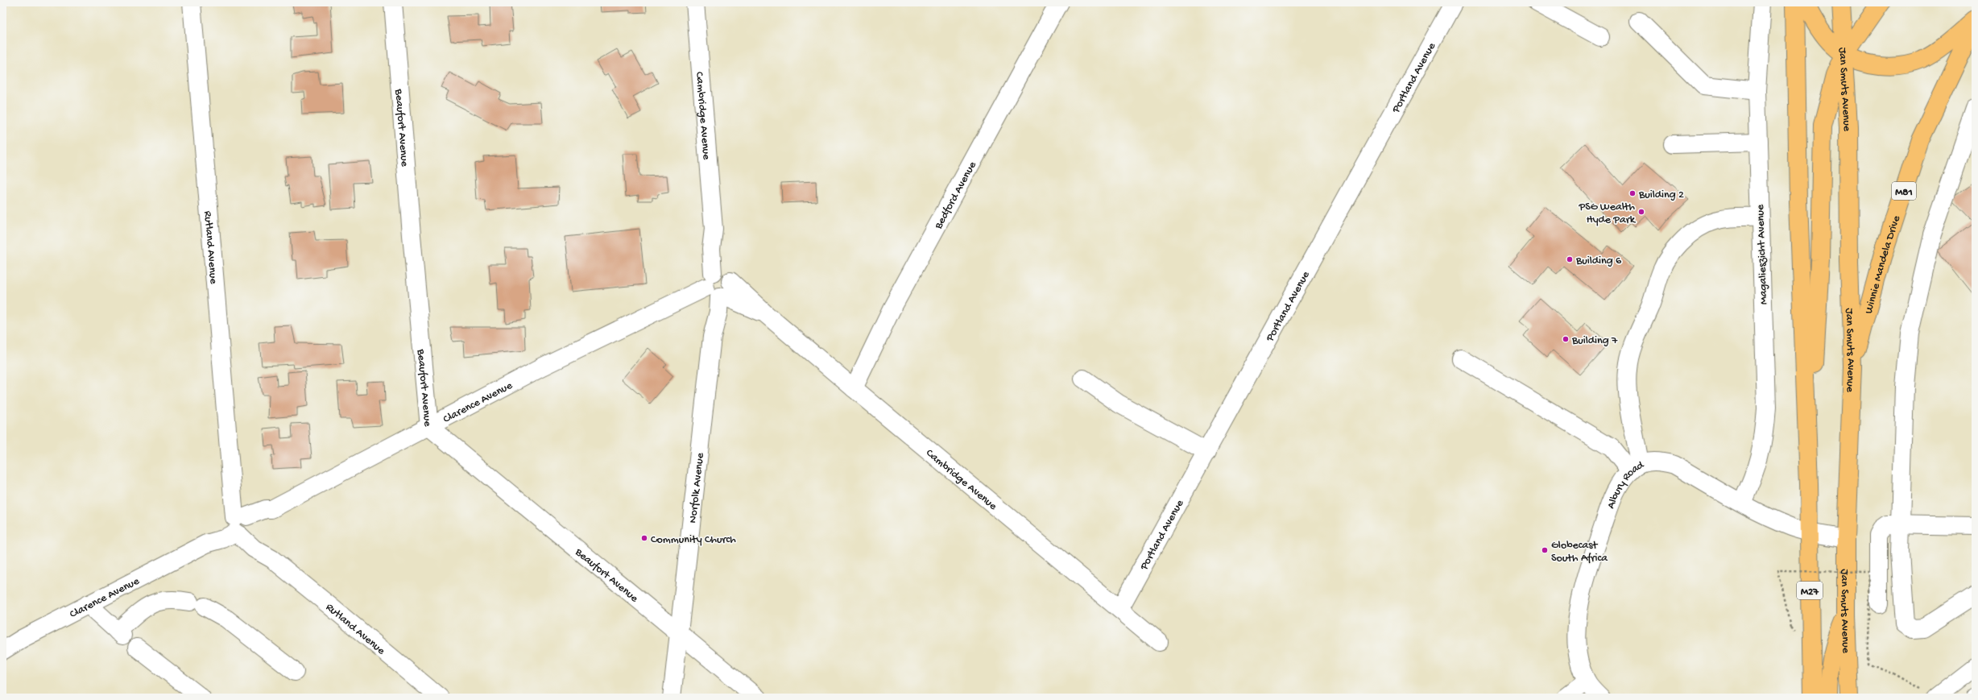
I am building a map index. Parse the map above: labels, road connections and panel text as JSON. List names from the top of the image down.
{
  "streets": {
    "main road": [
      "Jan Smuts Avenue",
      "M81",
      "Winnie Mandela Drive",
      "M27"
    ],
    "street": [
      "Portland Avenue",
      "Cambridge Avenue",
      "Beaufort Avenue",
      "Bedford Avenue",
      "Rutland Avenue",
      "Magalieszicht Avenue",
      "Clarence Avenue",
      "Albury Road",
      "Norfolk Avenue"
    ]
  },
  "crossings": [
    ["Portland Avenue", "Cambridge Avenue"],
    ["Jan Smuts Avenue", "Winnie Mandela Drive"],
    ["Jan Smuts Avenue", "Albury Road"],
    ["Cambridge Avenue", "Bedford Avenue"],
    ["Cambridge Avenue", "Clarence Avenue"],
    ["Cambridge Avenue", "Norfolk Avenue"],
    ["Beaufort Avenue", "Clarence Avenue"],
    ["Beaufort Avenue", "Norfolk Avenue"],
    ["Rutland Avenue", "Clarence Avenue"],
    ["Magalieszicht Avenue", "Albury Road"],
    ["Clarence Avenue", "Norfolk Avenue"],
    ["Albury Road", "M27"]
  ],
  "places": [
    "Building 2",
    "PSG Wealth Hyde Park",
    "Building 6",
    "Building 7",
    "Community Church",
    "Globecast South Africa"
  ]
}
